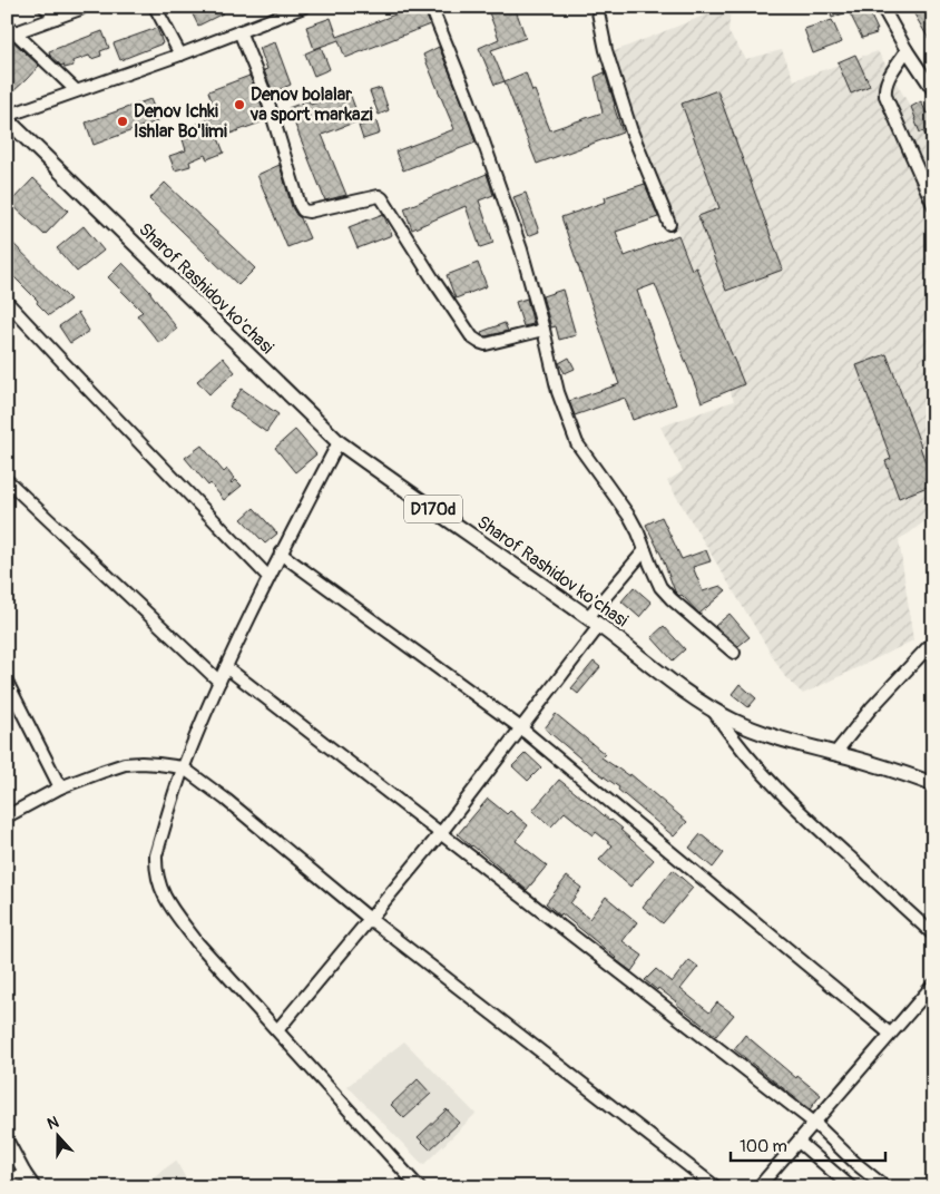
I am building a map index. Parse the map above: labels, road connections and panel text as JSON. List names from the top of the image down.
{
  "streets": {
    "main road": ["Sharof Rashidov ko'chasi", "D170d"]
  },
  "places": ["Denov bolalar va sport markazi", "Denov Ichki Ishlar Bo'limi"],
  "scale_bar": "100 m",
  "north": "top"
}
